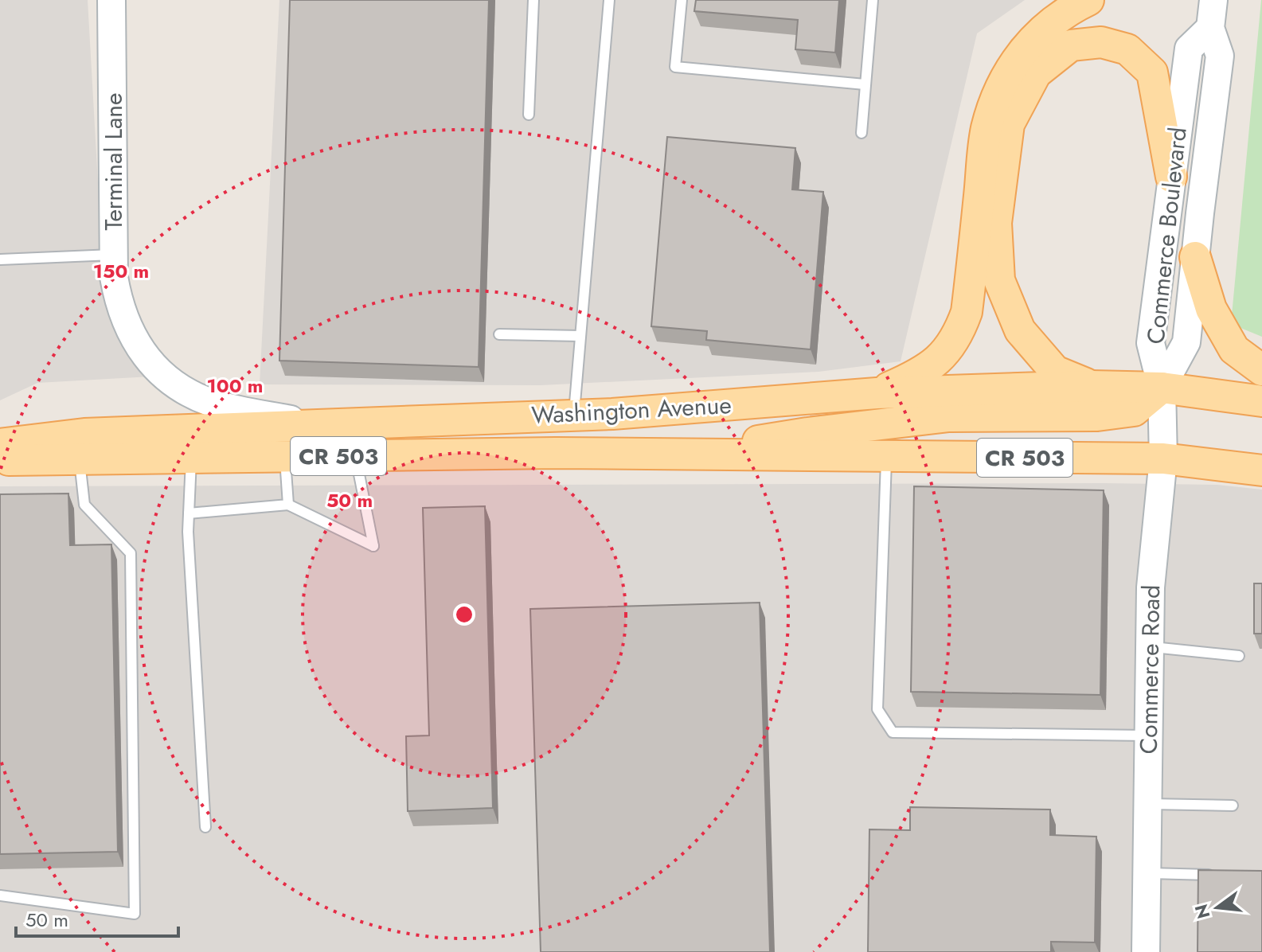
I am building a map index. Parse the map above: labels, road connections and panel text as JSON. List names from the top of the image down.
{
  "streets": {
    "main road": ["Washington Avenue", "CR 503"],
    "street": ["Terminal Lane", "Commerce Boulevard", "Commerce Road"]
  },
  "crossings": [
    ["Terminal Lane", "Washington Avenue"],
    ["Commerce Boulevard", "Washington Avenue"],
    ["Commerce Boulevard", "Commerce Road"],
    ["Washington Avenue", "Commerce Road"]
  ],
  "scale_bar": "50 m",
  "north": "left",
  "rings": ["150 m", "100 m", "50 m"]
}
